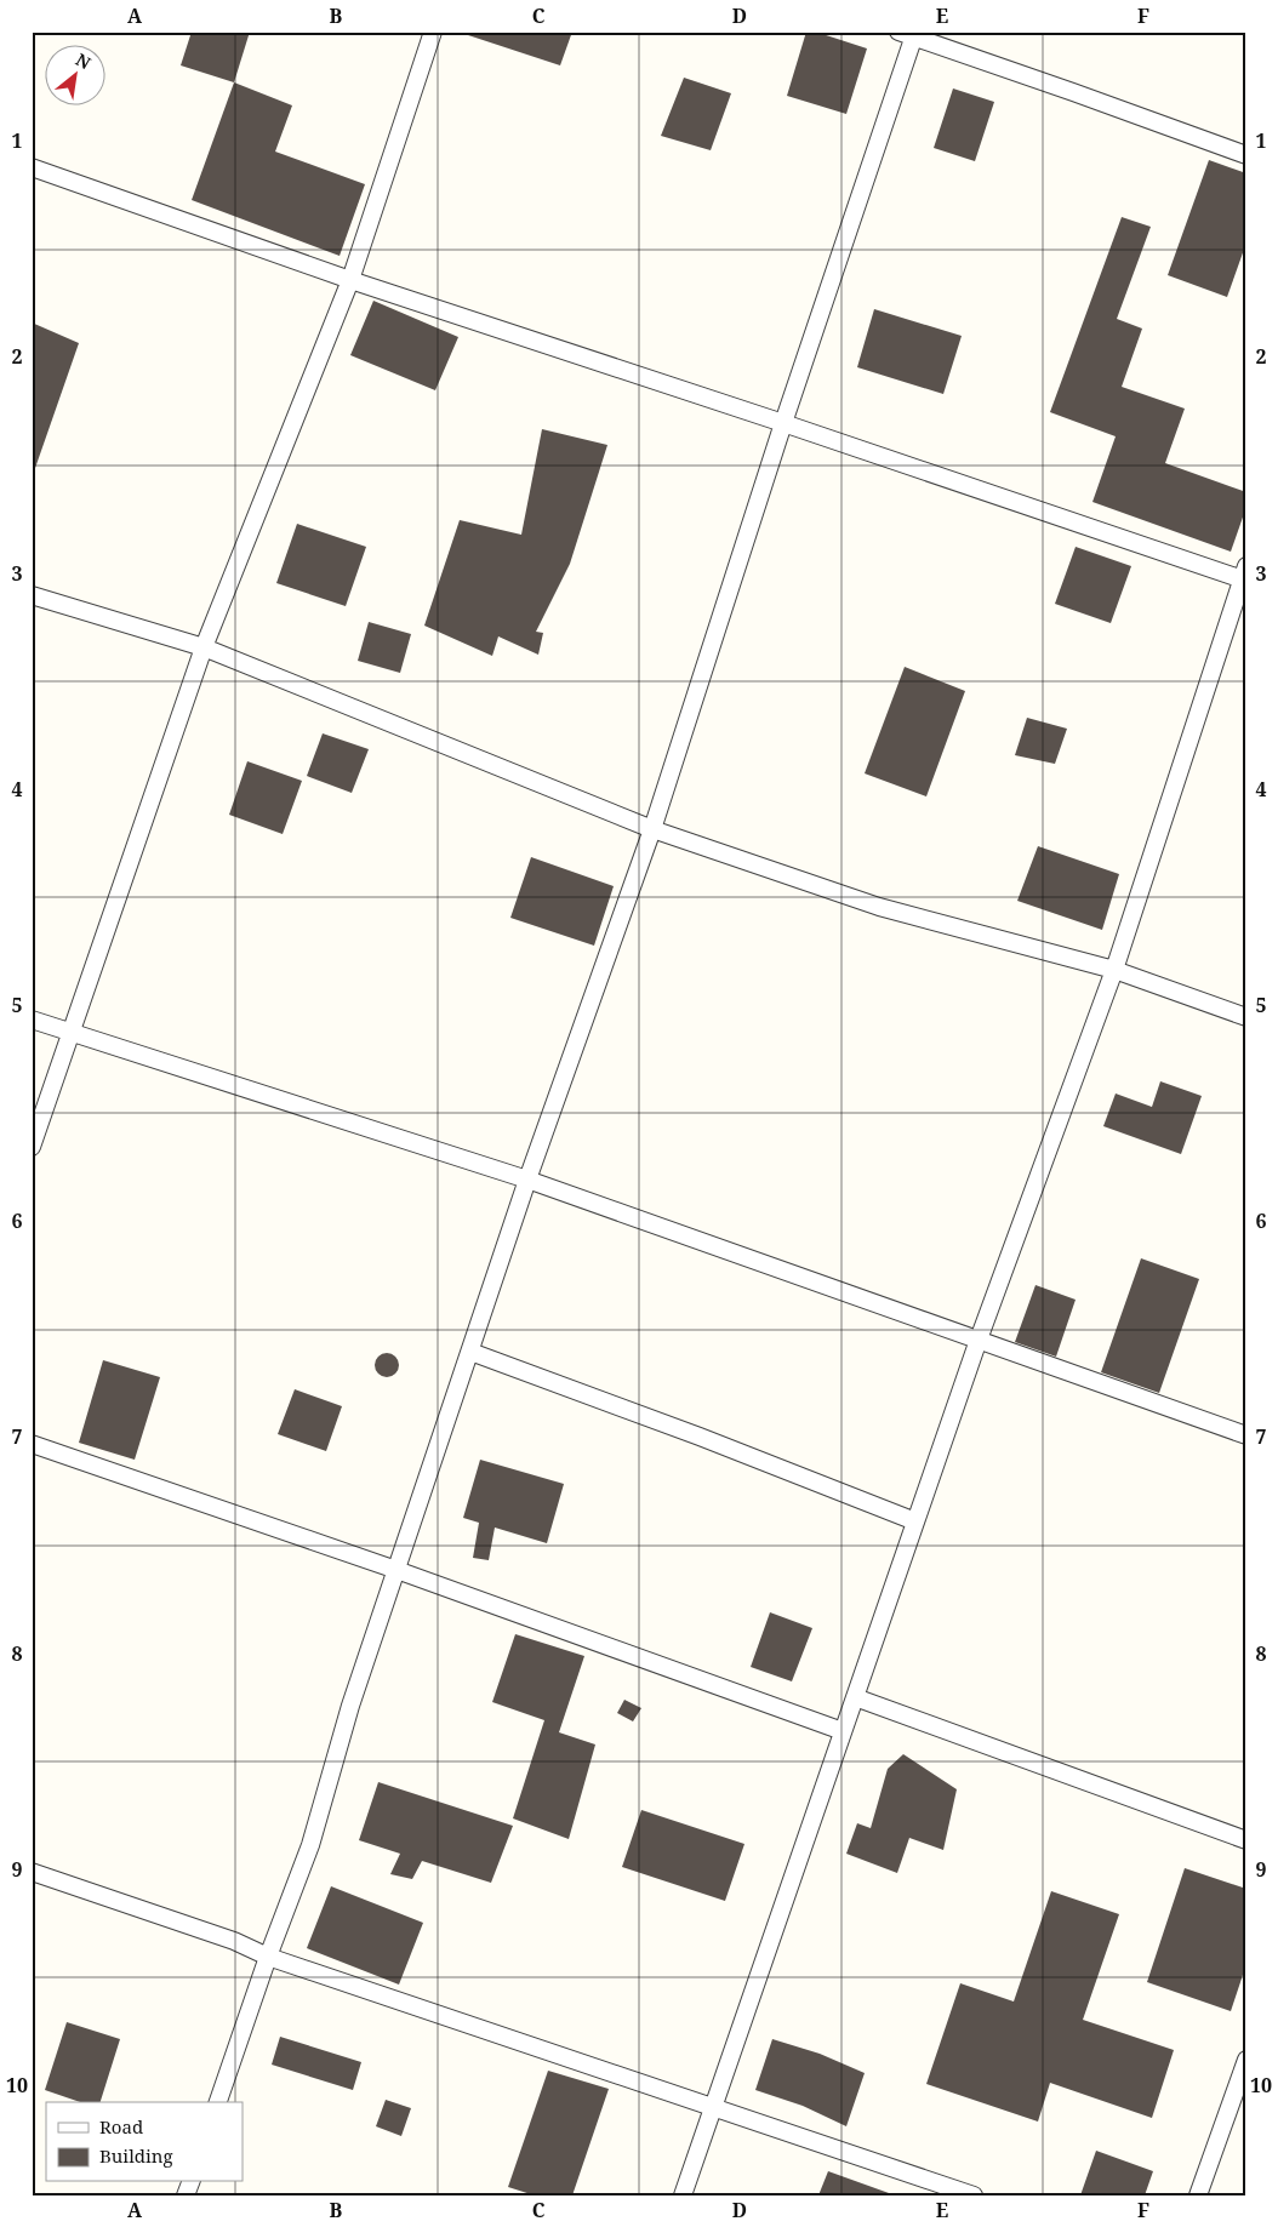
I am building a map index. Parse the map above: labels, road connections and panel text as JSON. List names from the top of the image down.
{
  "legend": ["Road", "Building"],
  "north": "top right",
  "grid": {
    "columns": [
      "A",
      "B",
      "C",
      "D",
      "E",
      "F"
    ],
    "rows": [
      "1",
      "2",
      "3",
      "4",
      "5",
      "6",
      "7",
      "8",
      "9",
      "10"
    ]
  }
}
